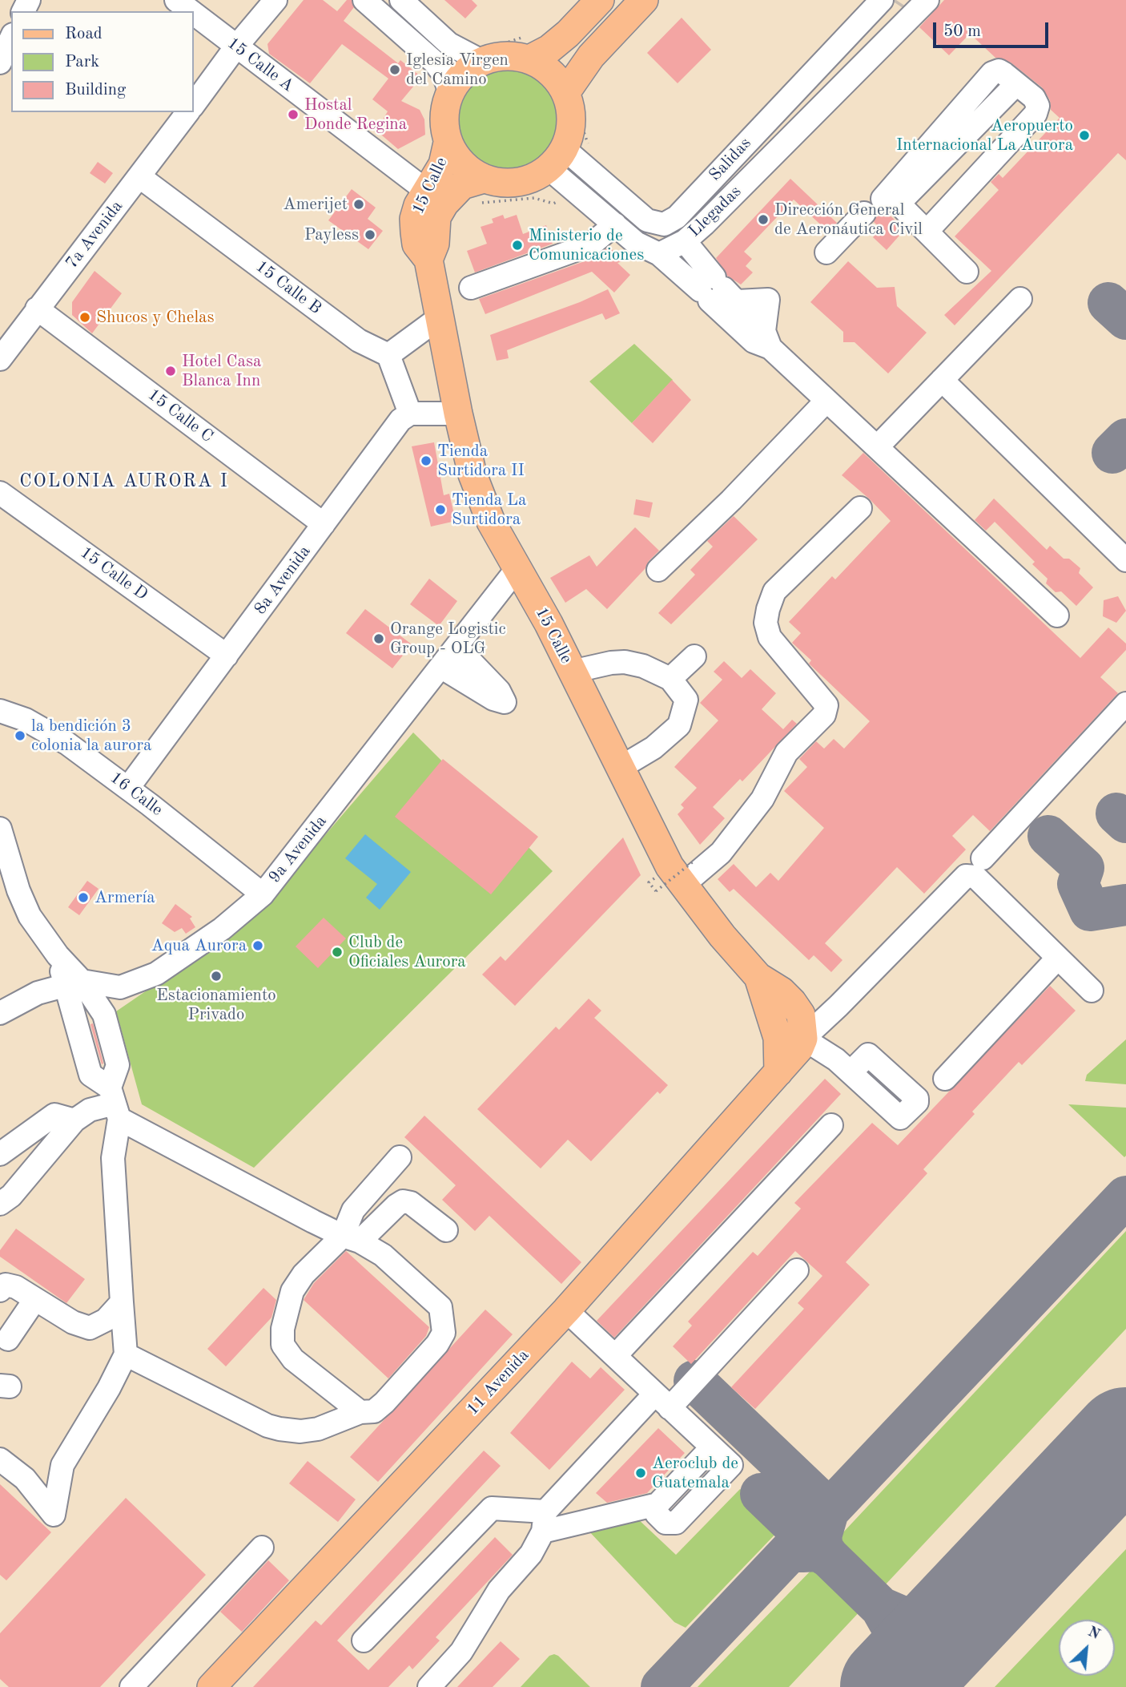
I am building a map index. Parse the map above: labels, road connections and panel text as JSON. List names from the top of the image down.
{
  "streets": {
    "main road": ["15 Calle", "11 Avenida"],
    "street": [
      "15 Calle A",
      "Salidas",
      "Llegadas",
      "7a Avenida",
      "15 Calle B",
      "15 Calle C",
      "15 Calle D",
      "8a Avenida",
      "16 Calle",
      "9a Avenida"
    ]
  },
  "crossings": [
    ["15 Calle A", "15 Calle"],
    ["Salidas", "15 Calle"],
    ["15 Calle", "9a Avenida"],
    ["7a Avenida", "15 Calle B"],
    ["7a Avenida", "15 Calle C"],
    ["15 Calle C", "8a Avenida"],
    ["15 Calle D", "8a Avenida"],
    ["8a Avenida", "16 Calle"],
    ["16 Calle", "9a Avenida"]
  ],
  "districts": ["COLONIA AURORA I"],
  "places": [
    "Iglesia Virgen del Camino",
    "Hostal Donde Regina",
    "Aeropuerto Internacional La Aurora",
    "Amerijet",
    "Dirección General de Aeronáutica Civil",
    "Payless",
    "Ministerio de Comunicaciones",
    "Shucos y Chelas",
    "Hotel Casa Blanca Inn",
    "Tienda Surtidora II",
    "Tienda La Surtidora",
    "Orange Logistic Group - OLG",
    "la bendición 3 colonia la aurora",
    "Armería",
    "Aqua Aurora",
    "Club de Oficiales Aurora",
    "Estacionamiento Privado",
    "Aeroclub de Guatemala"
  ],
  "legend": ["Road", "Park", "Building"],
  "scale_bar": "50 m",
  "north": "top right"
}
